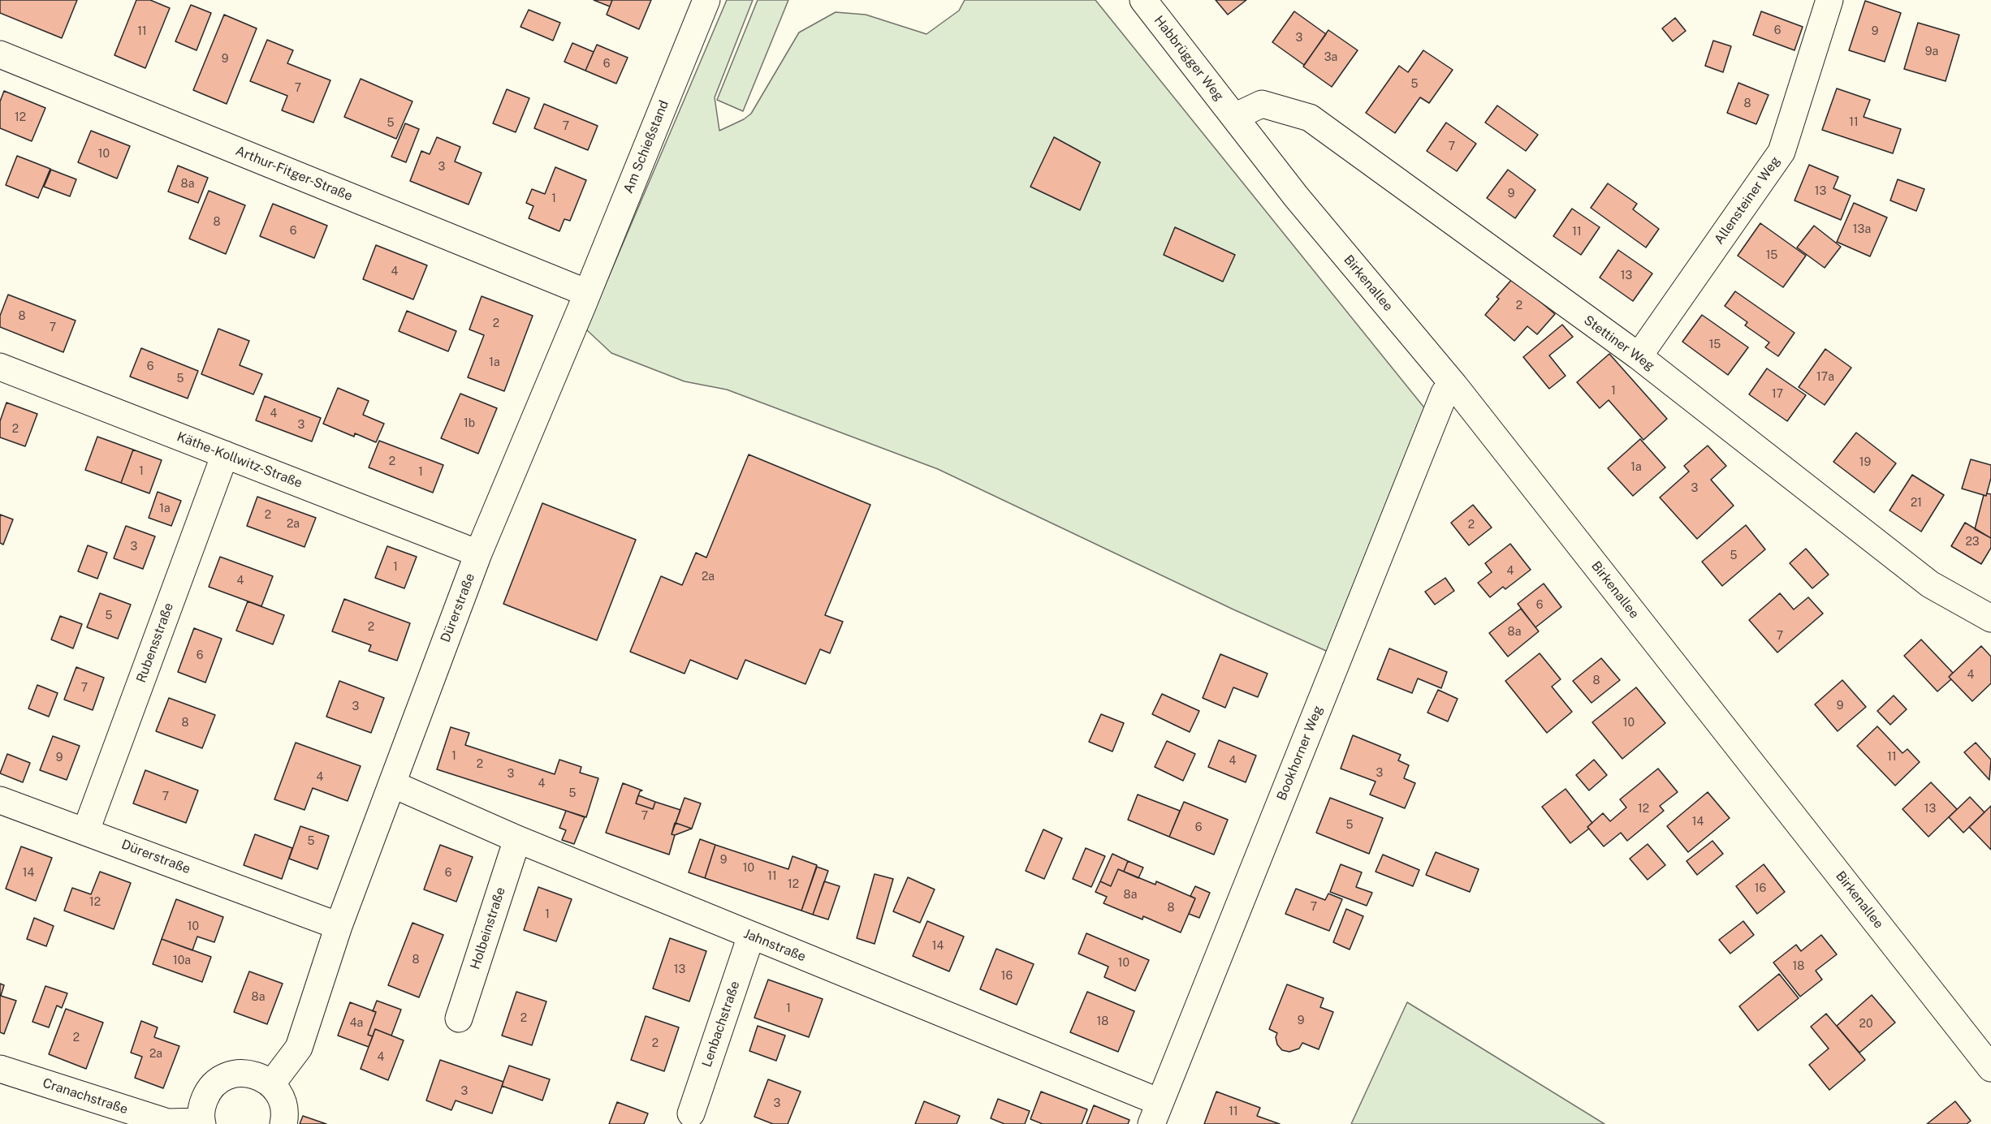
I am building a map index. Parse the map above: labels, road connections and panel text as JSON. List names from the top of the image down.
{
  "streets": {
    "street": [
      "Habbrügger Weg",
      "Am Schießstand",
      "Arthur-Fitger-Straße",
      "Allensteiner Weg",
      "Birkenallee",
      "Stettiner Weg",
      "Käthe-Kollwitz-Straße",
      "Dürerstraße",
      "Rubensstraße",
      "Bookhorner Weg",
      "Holbeinstraße",
      "Jahnstraße",
      "Lenbachstraße",
      "Cranachstraße"
    ]
  },
  "crossings": [
    ["Habbrügger Weg", "Birkenallee"],
    ["Habbrügger Weg", "Stettiner Weg"],
    ["Am Schießstand", "Arthur-Fitger-Straße"],
    ["Am Schießstand", "Dürerstraße"],
    ["Arthur-Fitger-Straße", "Dürerstraße"],
    ["Allensteiner Weg", "Stettiner Weg"],
    ["Birkenallee", "Stettiner Weg"],
    ["Birkenallee", "Bookhorner Weg"],
    ["Käthe-Kollwitz-Straße", "Dürerstraße"],
    ["Käthe-Kollwitz-Straße", "Rubensstraße"],
    ["Dürerstraße", "Rubensstraße"],
    ["Dürerstraße", "Jahnstraße"],
    ["Bookhorner Weg", "Jahnstraße"],
    ["Holbeinstraße", "Jahnstraße"],
    ["Jahnstraße", "Lenbachstraße"]
  ],
  "house_numbers": [
    "6",
    "11",
    "9",
    "3",
    "9a",
    "3a",
    "9",
    "6",
    "5",
    "7",
    "8",
    "12",
    "11",
    "5",
    "7",
    "7",
    "10",
    "3",
    "8a",
    "13",
    "9",
    "1",
    "8",
    "13a",
    "6",
    "11",
    "15",
    "4",
    "13",
    "2",
    "8",
    "2",
    "7",
    "15",
    "1a",
    "6",
    "17a",
    "5",
    "1",
    "17",
    "4",
    "1b",
    "3",
    "2",
    "2",
    "19",
    "1a",
    "1",
    "1",
    "3",
    "21",
    "1a",
    "2",
    "2a",
    "2",
    "23",
    "3",
    "5",
    "1",
    "4",
    "2a",
    "4",
    "6",
    "5",
    "2",
    "8a",
    "7",
    "6",
    "4",
    "8",
    "7",
    "9",
    "3",
    "8",
    "10",
    "1",
    "11",
    "9",
    "4",
    "2",
    "3",
    "3",
    "4",
    "4",
    "5",
    "7",
    "12",
    "13",
    "7",
    "14",
    "5",
    "6",
    "5",
    "9",
    "10",
    "14",
    "6",
    "11",
    "12",
    "16",
    "8a",
    "12",
    "7",
    "8",
    "1",
    "10",
    "14",
    "8",
    "10a",
    "10",
    "18",
    "13",
    "16",
    "8a",
    "1",
    "2",
    "9",
    "18",
    "4a",
    "20",
    "2",
    "2",
    "2a",
    "4",
    "3",
    "3",
    "11"
  ]
}
